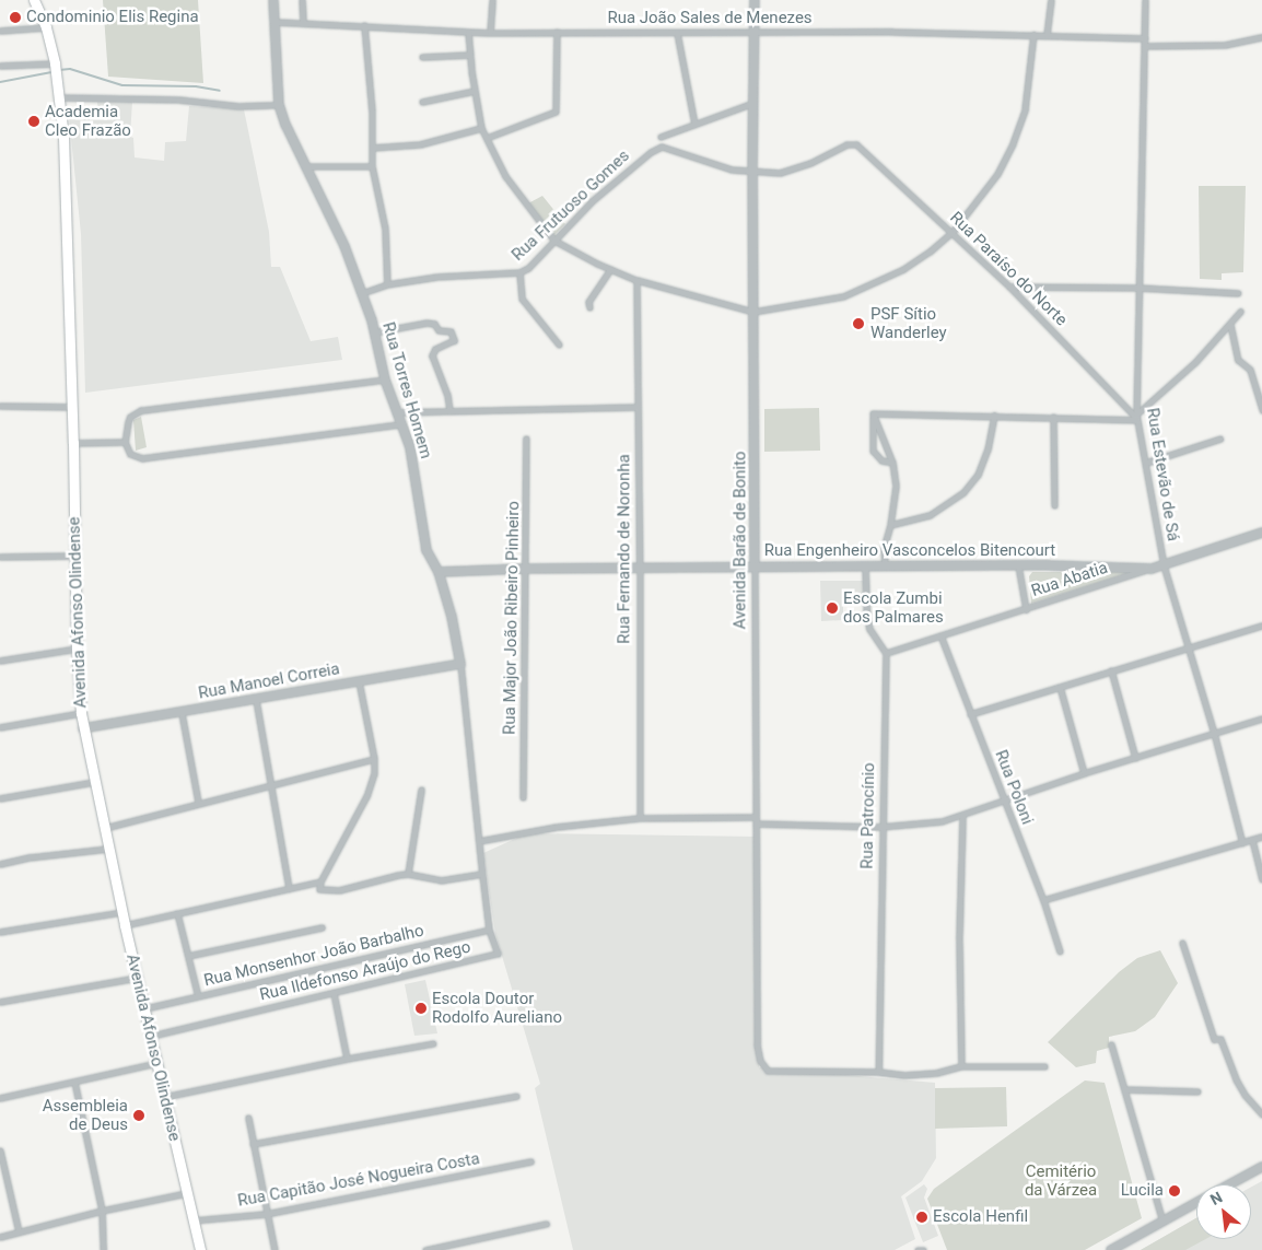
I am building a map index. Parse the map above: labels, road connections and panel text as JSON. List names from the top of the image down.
{
  "streets": {
    "main road": ["Avenida Afonso Olindense"],
    "street": [
      "Rua João Sales de Menezes",
      "Rua Frutuoso Gomes",
      "Rua Paraíso do Norte",
      "Rua Torres Homem",
      "Rua Estevão de Sá",
      "Avenida Barão de Bonito",
      "Rua Fernando de Noronha",
      "Rua Engenheiro Vasconcelos Bitencourt",
      "Rua Abatia",
      "Rua Major João Ribeiro Pinheiro",
      "Rua Manoel Correia",
      "Rua Poloni",
      "Rua Patrocínio",
      "Rua Monsenhor João Barbalho",
      "Rua Ildefonso Araújo do Rego",
      "Rua Capitão José Nogueira Costa"
    ]
  },
  "crossings": [
    ["Rua João Sales de Menezes", "Rua Torres Homem"],
    ["Rua João Sales de Menezes", "Rua Estevão de Sá"],
    ["Rua João Sales de Menezes", "Avenida Barão de Bonito"],
    ["Rua Frutuoso Gomes", "Rua Paraíso do Norte"],
    ["Rua Frutuoso Gomes", "Rua Torres Homem"],
    ["Rua Frutuoso Gomes", "Avenida Barão de Bonito"],
    ["Rua Paraíso do Norte", "Rua Estevão de Sá"],
    ["Rua Paraíso do Norte", "Avenida Barão de Bonito"],
    ["Rua Torres Homem", "Rua Engenheiro Vasconcelos Bitencourt"],
    ["Rua Torres Homem", "Rua Manoel Correia"],
    ["Rua Torres Homem", "Rua Ildefonso Araújo do Rego"],
    ["Rua Estevão de Sá", "Rua Abatia"],
    ["Avenida Barão de Bonito", "Rua Engenheiro Vasconcelos Bitencourt"],
    ["Avenida Barão de Bonito", "Rua Patrocínio"],
    ["Rua Fernando de Noronha", "Rua Engenheiro Vasconcelos Bitencourt"],
    ["Rua Engenheiro Vasconcelos Bitencourt", "Rua Abatia"],
    ["Rua Engenheiro Vasconcelos Bitencourt", "Rua Major João Ribeiro Pinheiro"],
    ["Rua Abatia", "Rua Poloni"],
    ["Rua Abatia", "Rua Patrocínio"],
    ["Avenida Afonso Olindense", "Rua Manoel Correia"],
    ["Avenida Afonso Olindense", "Rua Monsenhor João Barbalho"],
    ["Avenida Afonso Olindense", "Rua Ildefonso Araújo do Rego"],
    ["Avenida Afonso Olindense", "Rua Capitão José Nogueira Costa"],
    ["Rua Monsenhor João Barbalho", "Rua Ildefonso Araújo do Rego"]
  ],
  "parks": ["Cemitério da Várzea"],
  "places": [
    "Condominio Elis Regina",
    "Academia Cleo Frazão",
    "PSF Sítio Wanderley",
    "Escola Zumbi dos Palmares",
    "Escola Doutor Rodolfo Aureliano",
    "Assembleia de Deus",
    "Lucila",
    "Escola Henfil"
  ],
  "north": "top left"
}
